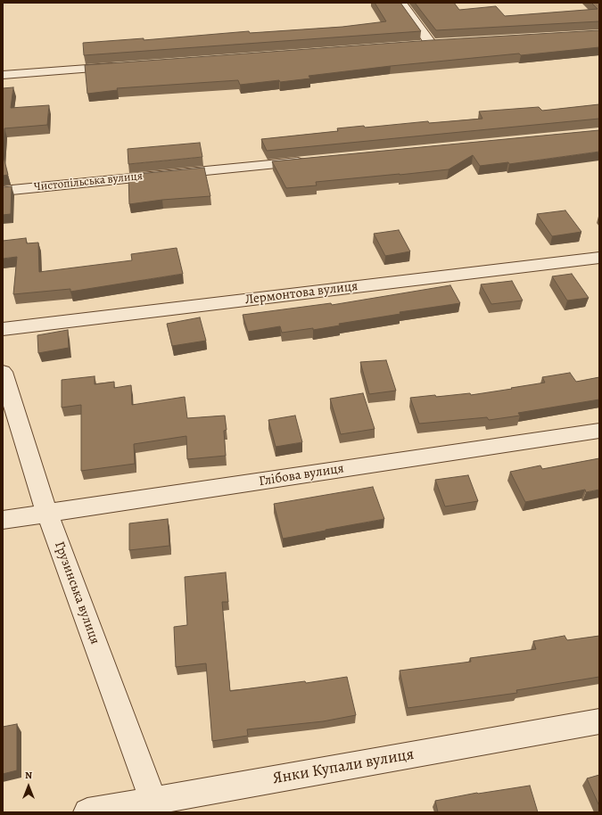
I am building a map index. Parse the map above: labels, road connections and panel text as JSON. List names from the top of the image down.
{
  "streets": {
    "street": [
      "Чистопільська вулиця",
      "Лермонтова вулиця",
      "Глібова вулиця",
      "Грузинська вулиця",
      "Янки Купали вулиця"
    ]
  },
  "crossings": [
    ["Глібова вулиця", "Грузинська вулиця"],
    ["Грузинська вулиця", "Янки Купали вулиця"]
  ],
  "north": "top"
}
